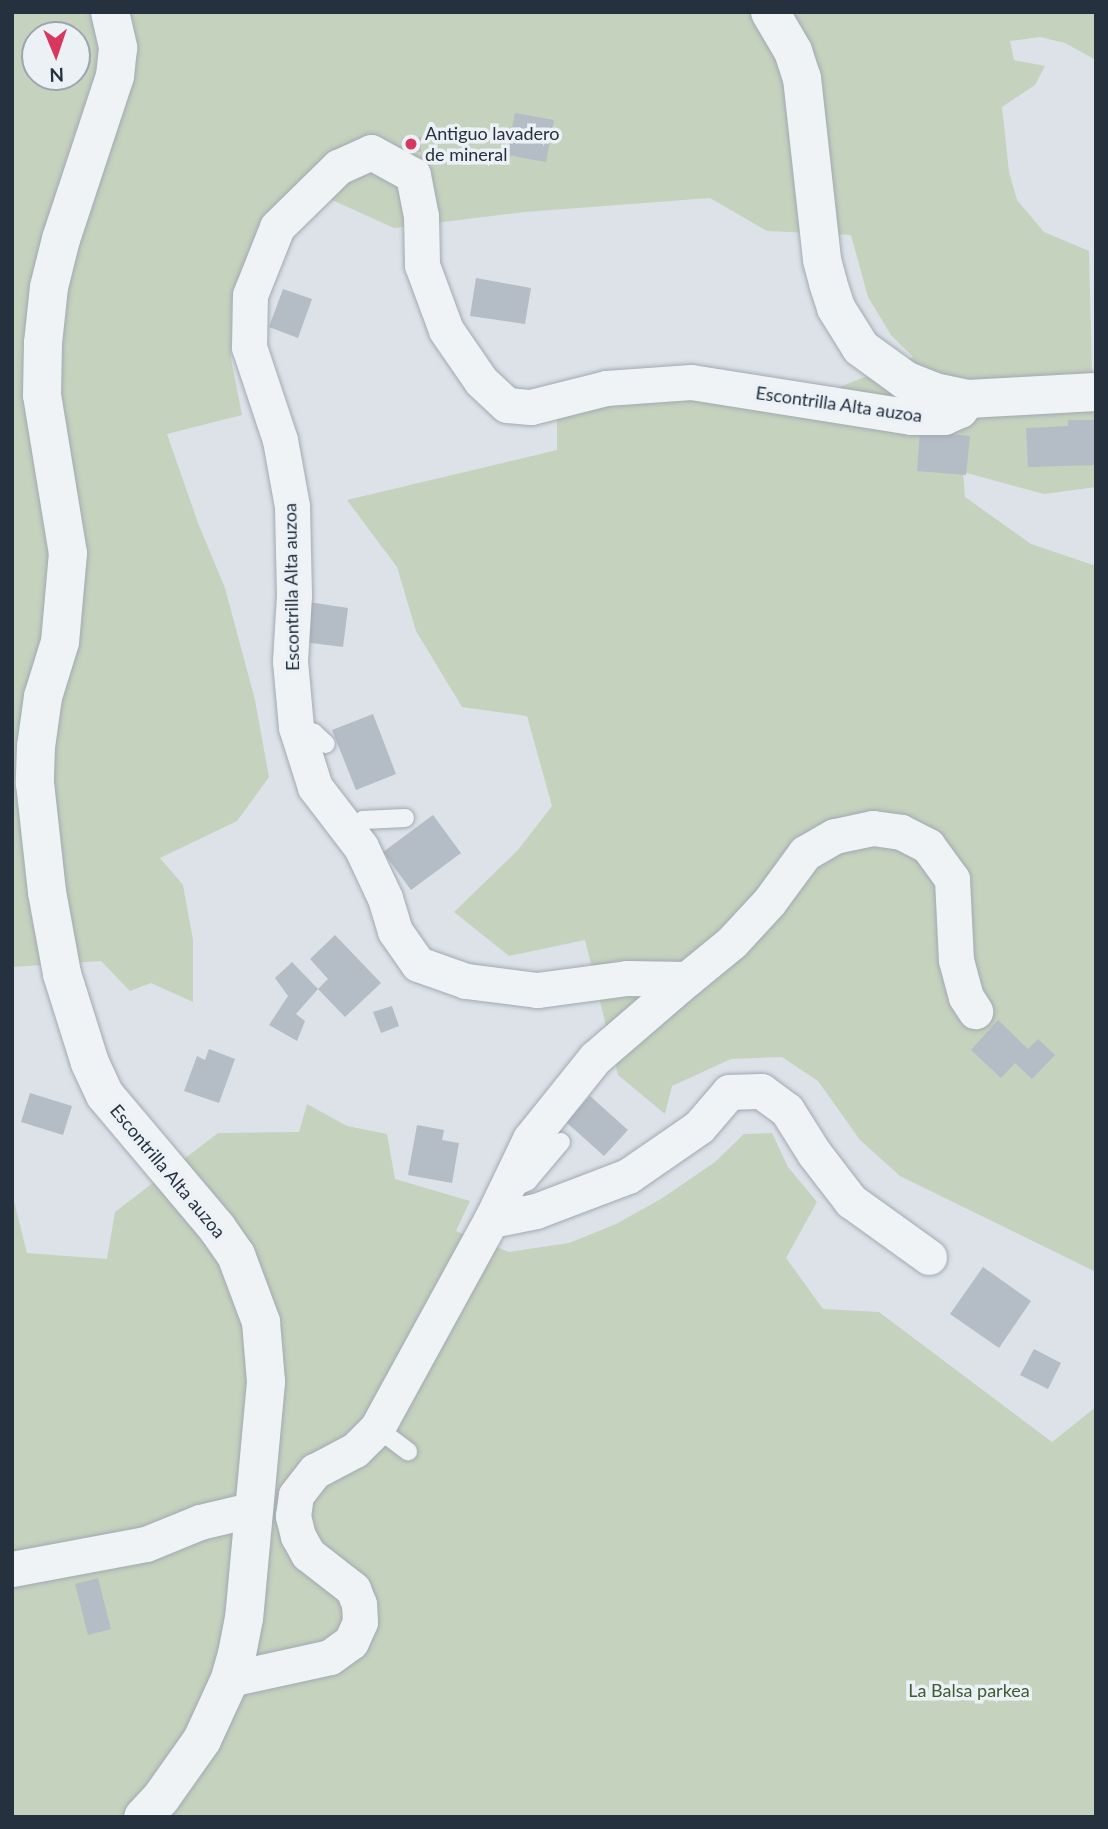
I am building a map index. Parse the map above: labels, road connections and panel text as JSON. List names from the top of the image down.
{
  "streets": {
    "street": ["Escontrilla Alta auzoa"]
  },
  "parks": ["La Balsa parkea"],
  "places": ["Antiguo lavadero de mineral"],
  "north": "bottom"
}
